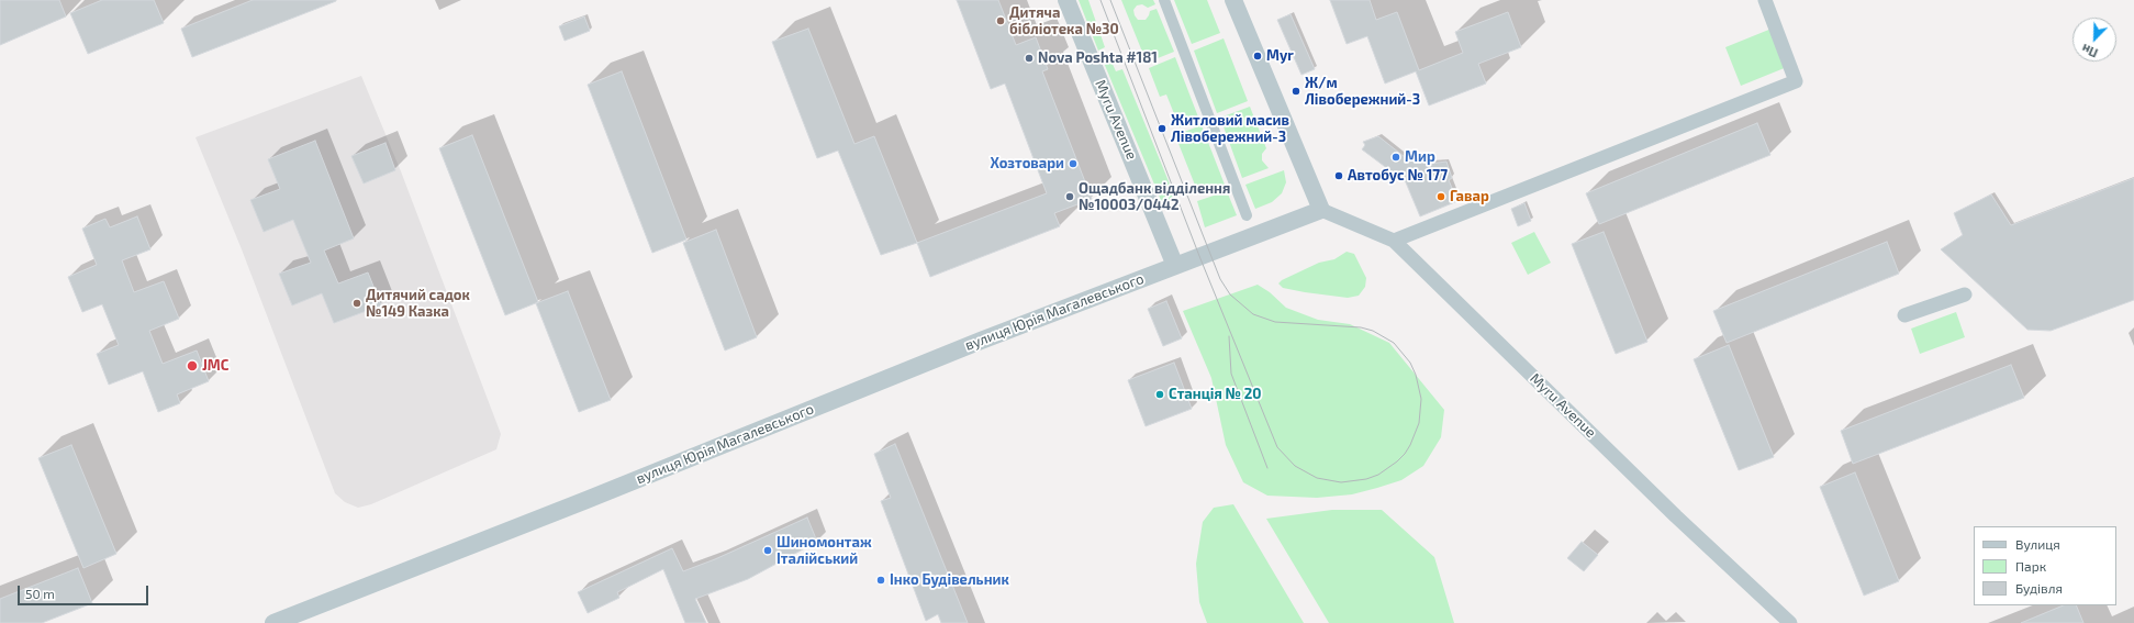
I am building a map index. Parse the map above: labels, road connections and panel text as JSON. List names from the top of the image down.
{
  "streets": {
    "street": ["Myru Avenue", "вулиця Юрія Магалевського"]
  },
  "crossings": [
    ["Myru Avenue", "вулиця Юрія Магалевського"]
  ],
  "places": [
    "Дитяча бібліотека №30",
    "Myr",
    "Nova Poshta #181",
    "Ж/м Лівобережний-3",
    "Житловий масив Лівобережний-3",
    "Мир",
    "Хозтовари",
    "Автобус № 177",
    "Ощадбанк відділення №10003/0442",
    "Гавар",
    "Дитячий садок №149 Казка",
    "JMC",
    "Станція № 20",
    "Шиномонтаж Італійський",
    "Інко Будівельник"
  ],
  "legend": ["Вулиця", "Парк", "Будівля"],
  "scale_bar": "50 m",
  "north": "bottom left"
}
